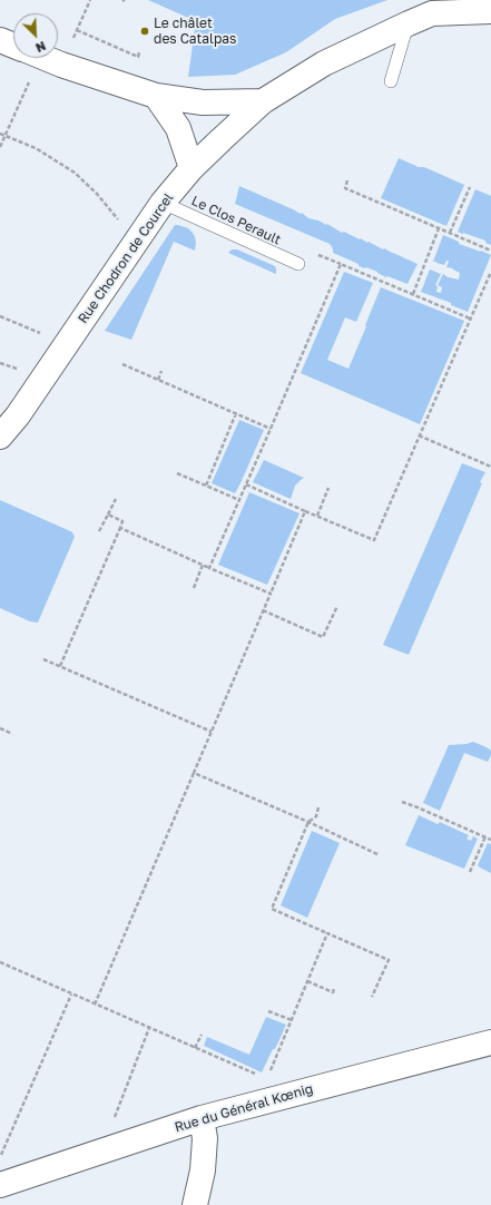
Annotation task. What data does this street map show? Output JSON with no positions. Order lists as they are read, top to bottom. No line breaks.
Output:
{"streets":{"street":["Rue Chodron de Courcel","Rue du Général Kœnig"],"lane":["Le Clos Perault"]},"crossings":[["Le Clos Perault","Rue Chodron de Courcel"]],"places":["Le châlet des Catalpas"],"north":"bottom right"}
